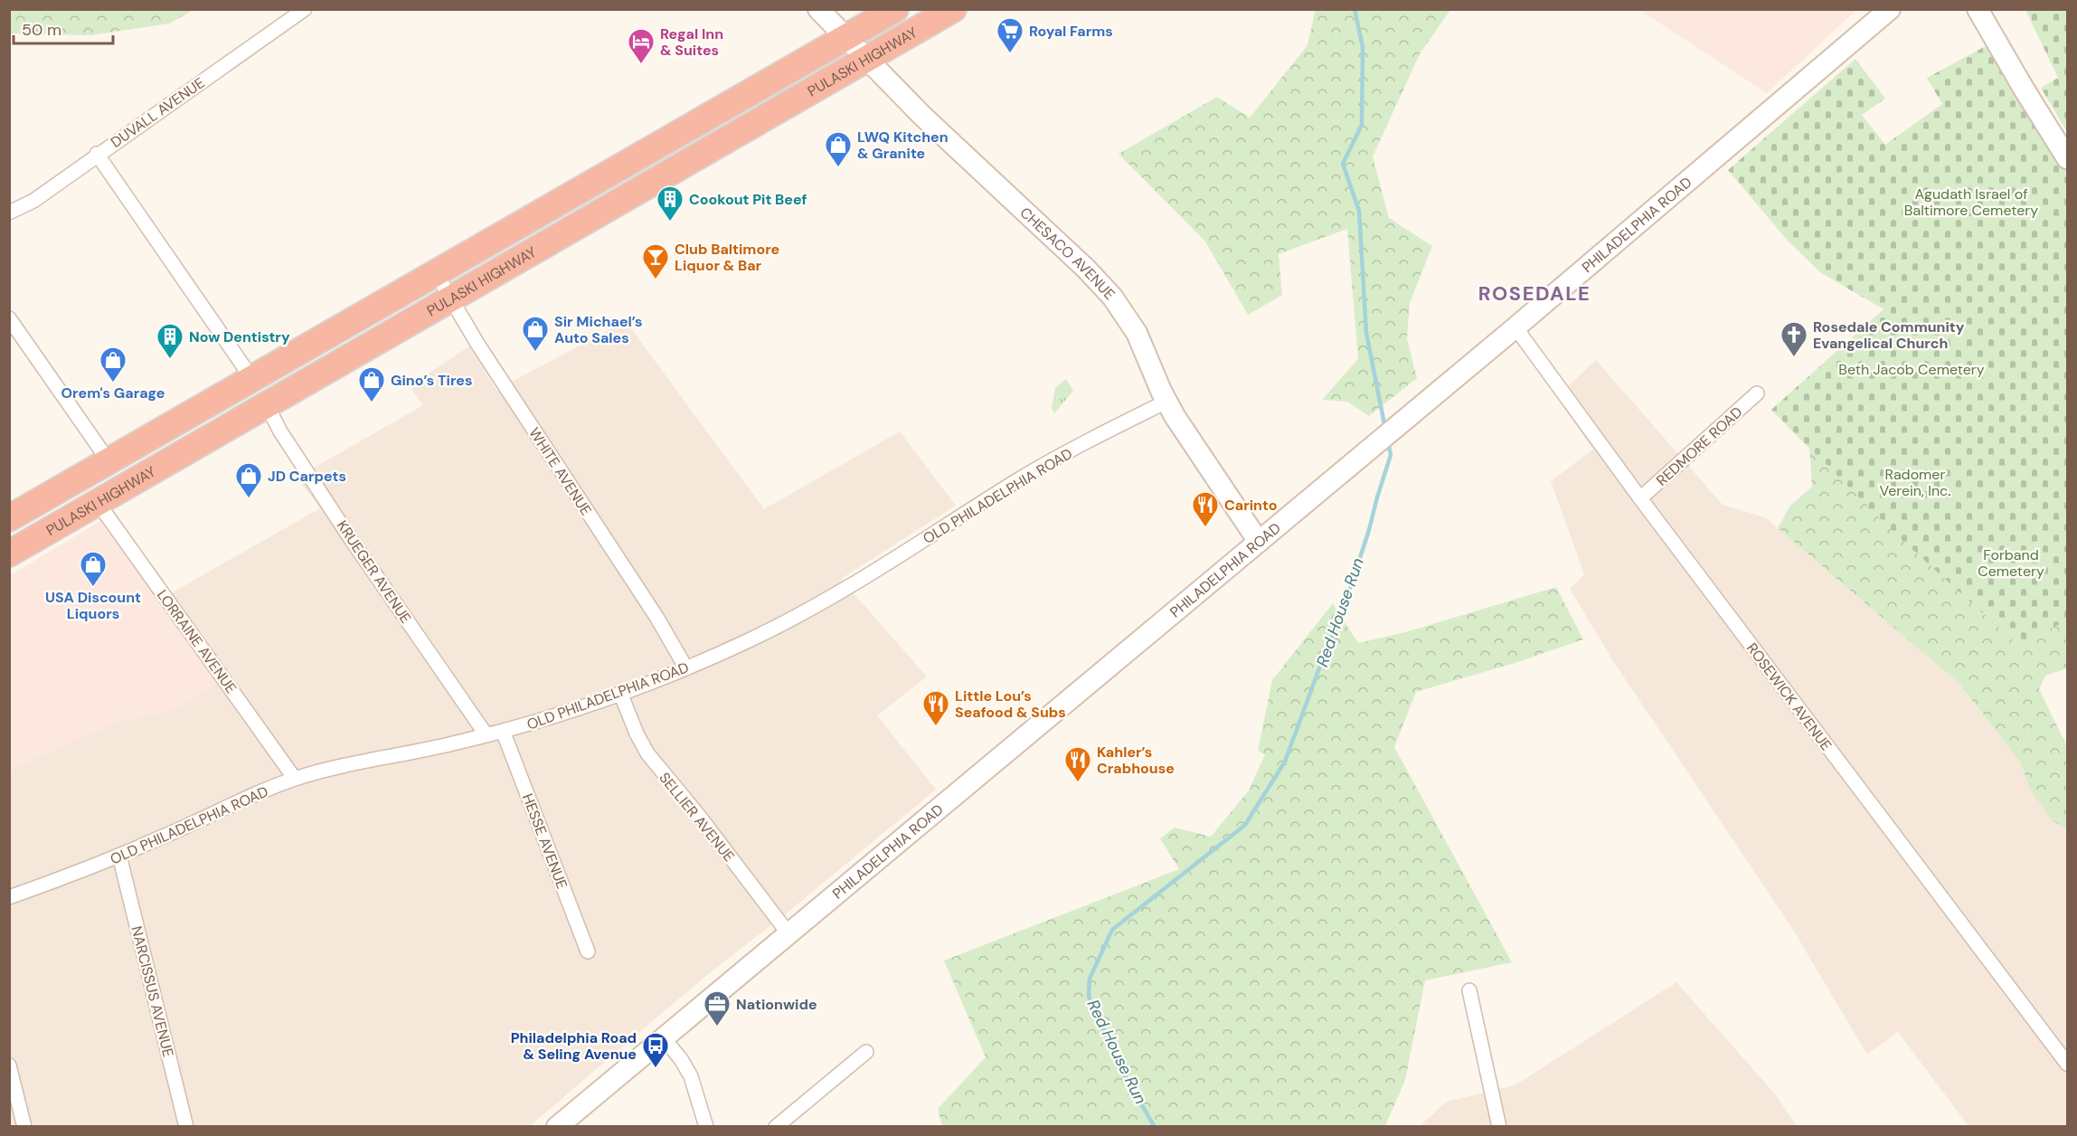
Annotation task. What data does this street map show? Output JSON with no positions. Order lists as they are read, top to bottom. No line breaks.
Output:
{"streets":{"highway":["PULASKI HIGHWAY"],"main road":["PHILADELPHIA ROAD","CHESACO AVENUE"],"street":["DUVALL AVENUE","REDMORE ROAD","WHITE AVENUE","OLD PHILADELPHIA ROAD","KRUEGER AVENUE","LORRAINE AVENUE","ROSEWICK AVENUE","SELLIER AVENUE","HESSE AVENUE","NARCISSUS AVENUE"]},"crossings":[["PULASKI HIGHWAY","CHESACO AVENUE"],["PULASKI HIGHWAY","WHITE AVENUE"],["PULASKI HIGHWAY","KRUEGER AVENUE"],["PULASKI HIGHWAY","LORRAINE AVENUE"],["PHILADELPHIA ROAD","CHESACO AVENUE"],["PHILADELPHIA ROAD","ROSEWICK AVENUE"],["PHILADELPHIA ROAD","SELLIER AVENUE"],["CHESACO AVENUE","OLD PHILADELPHIA ROAD"],["REDMORE ROAD","ROSEWICK AVENUE"],["WHITE AVENUE","OLD PHILADELPHIA ROAD"],["OLD PHILADELPHIA ROAD","KRUEGER AVENUE"],["OLD PHILADELPHIA ROAD","LORRAINE AVENUE"],["OLD PHILADELPHIA ROAD","SELLIER AVENUE"],["OLD PHILADELPHIA ROAD","HESSE AVENUE"],["OLD PHILADELPHIA ROAD","NARCISSUS AVENUE"]],"districts":["ROSEDALE"],"water":["Red House Run"],"parks":["Agudath Israel of Baltimore Cemetery","Beth Jacob Cemetery","Radomer Verein, Inc.","Forband Cemetery"],"places":{"supermarket":["Royal Farms"],"hotel":["Regal Inn & Suites"],"shop":["LWQ Kitchen & Granite","Sir Michael’s Auto Sales","Orem's Garage","Gino’s Tires","JD Carpets","USA Discount Liquors"],"building":["Cookout Pit Beef","Now Dentistry"],"bar":["Club Baltimore Liquor & Bar"],"church":["Rosedale Community Evangelical Church"],"restaurant":["Carinto","Little Lou’s Seafood & Subs","Kahler’s Crabhouse"],"office":["Nationwide"],"bus stop":["Philadelphia Road & Seling Avenue"]},"scale_bar":"50 m"}
